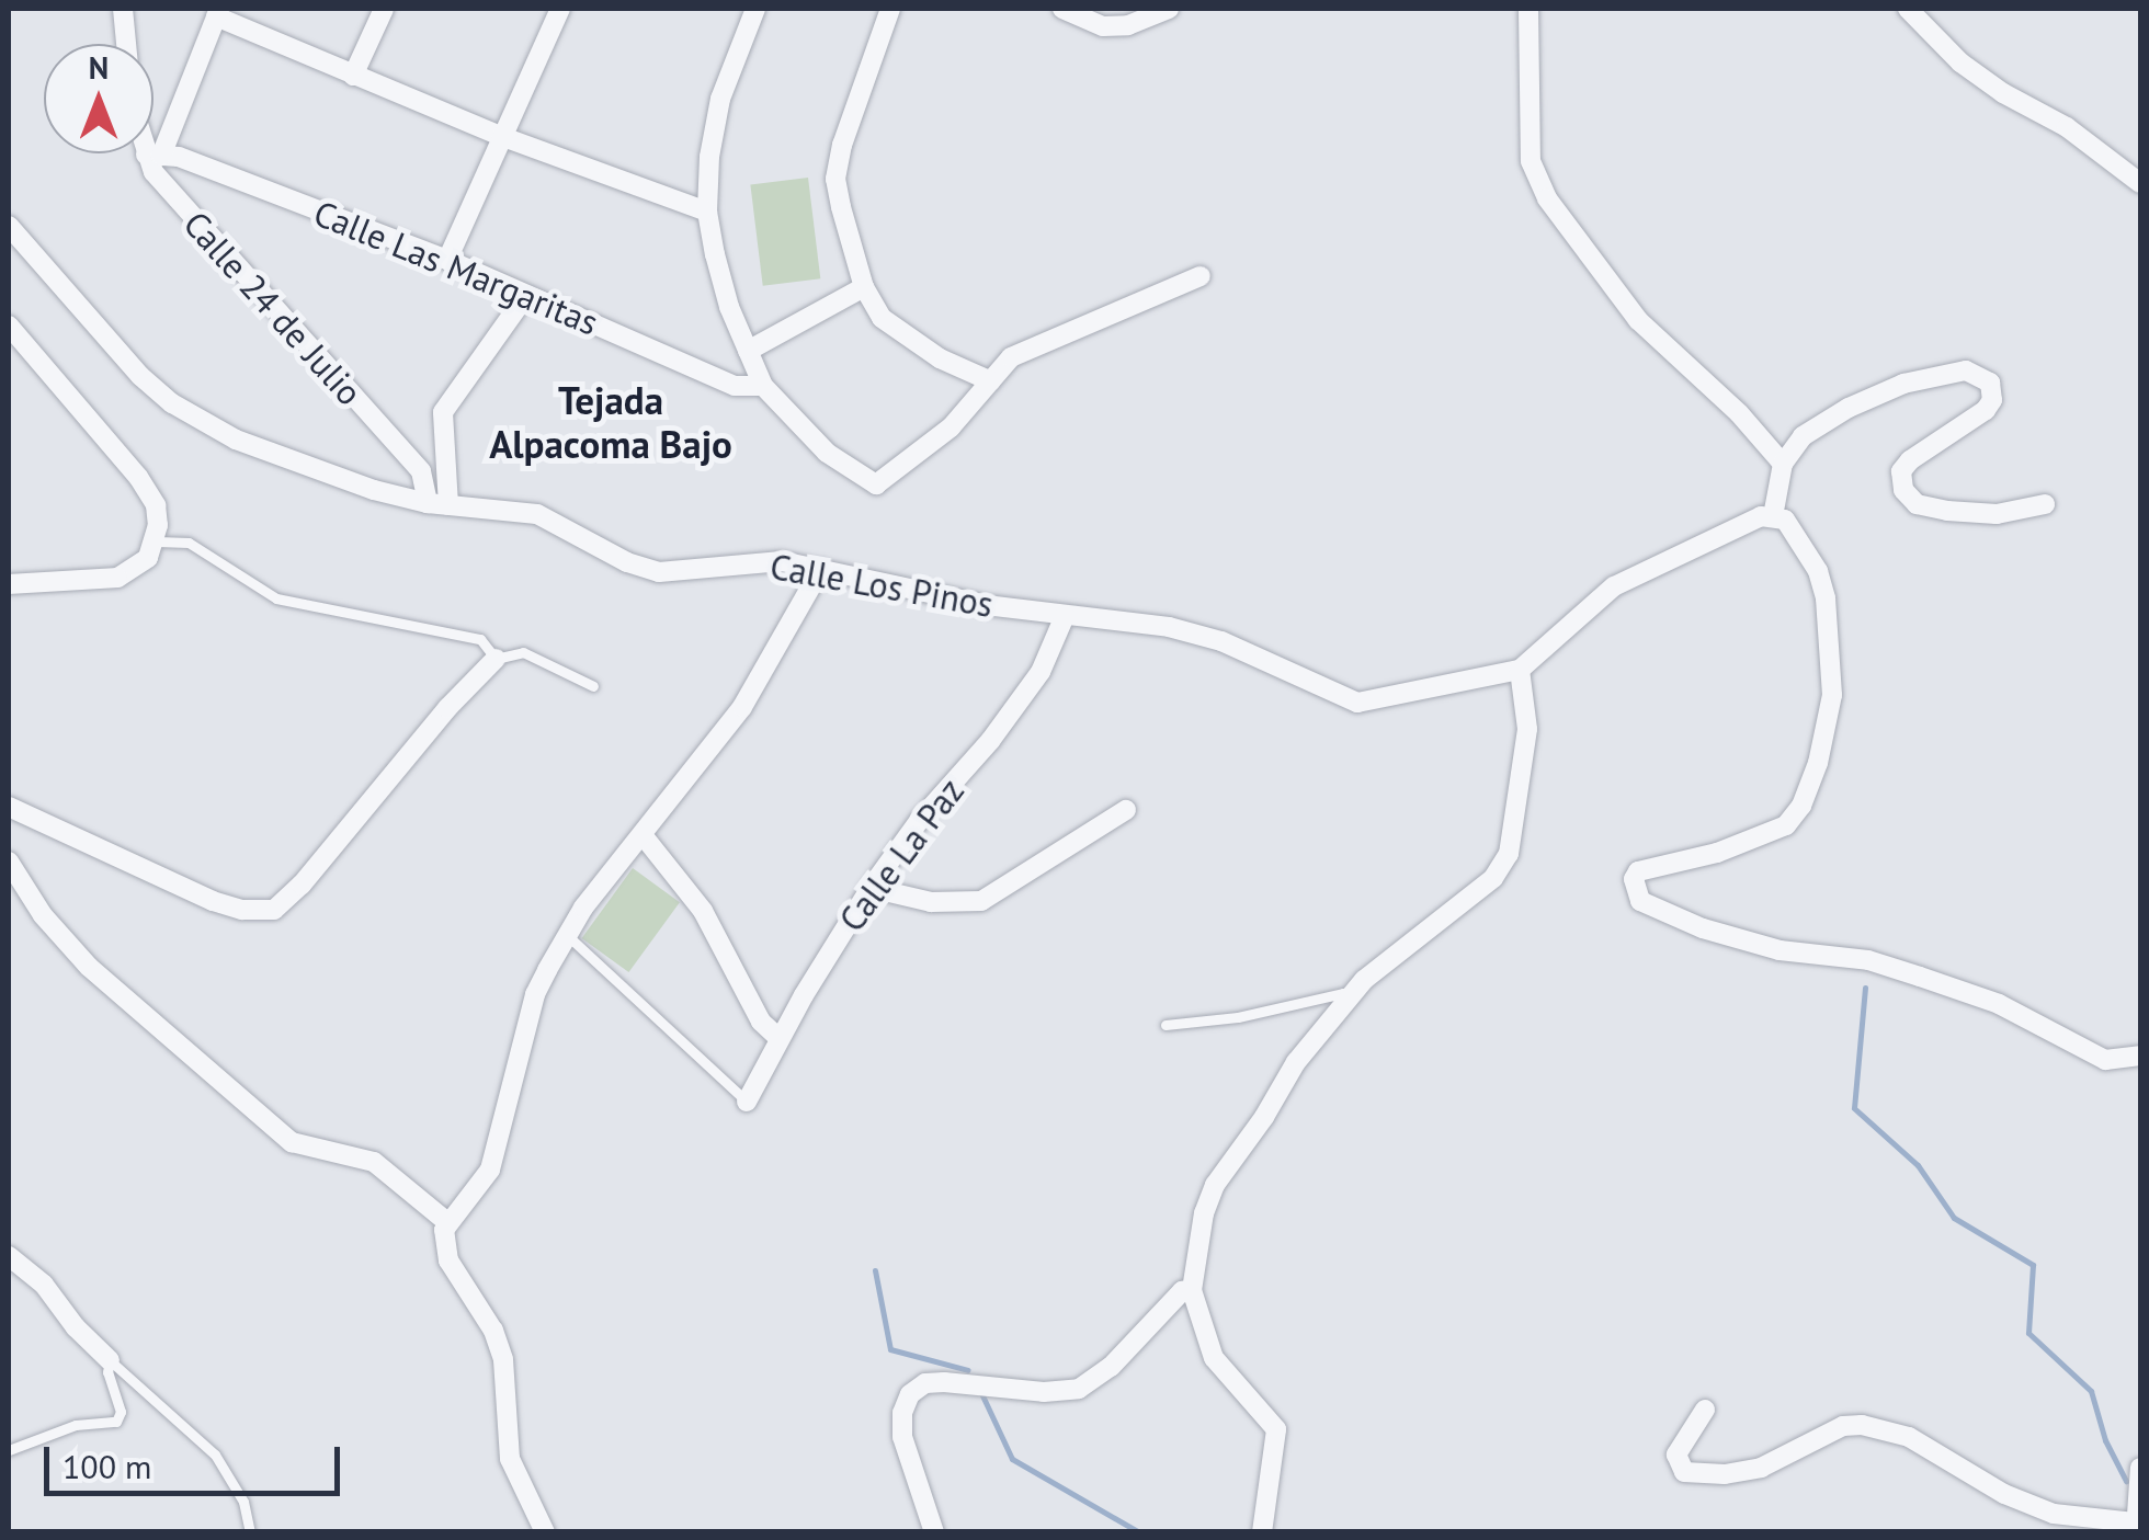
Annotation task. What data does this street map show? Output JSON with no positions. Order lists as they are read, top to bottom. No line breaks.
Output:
{"streets":{"street":["Calle Las Margaritas","Calle 24 de Julio","Calle Los Pinos","Calle La Paz"]},"crossings":[["Calle Las Margaritas","Calle 24 de Julio"],["Calle 24 de Julio","Calle Los Pinos"],["Calle Los Pinos","Calle La Paz"]],"districts":["Tejada Alpacoma Bajo"],"scale_bar":"100 m","north":"top"}
